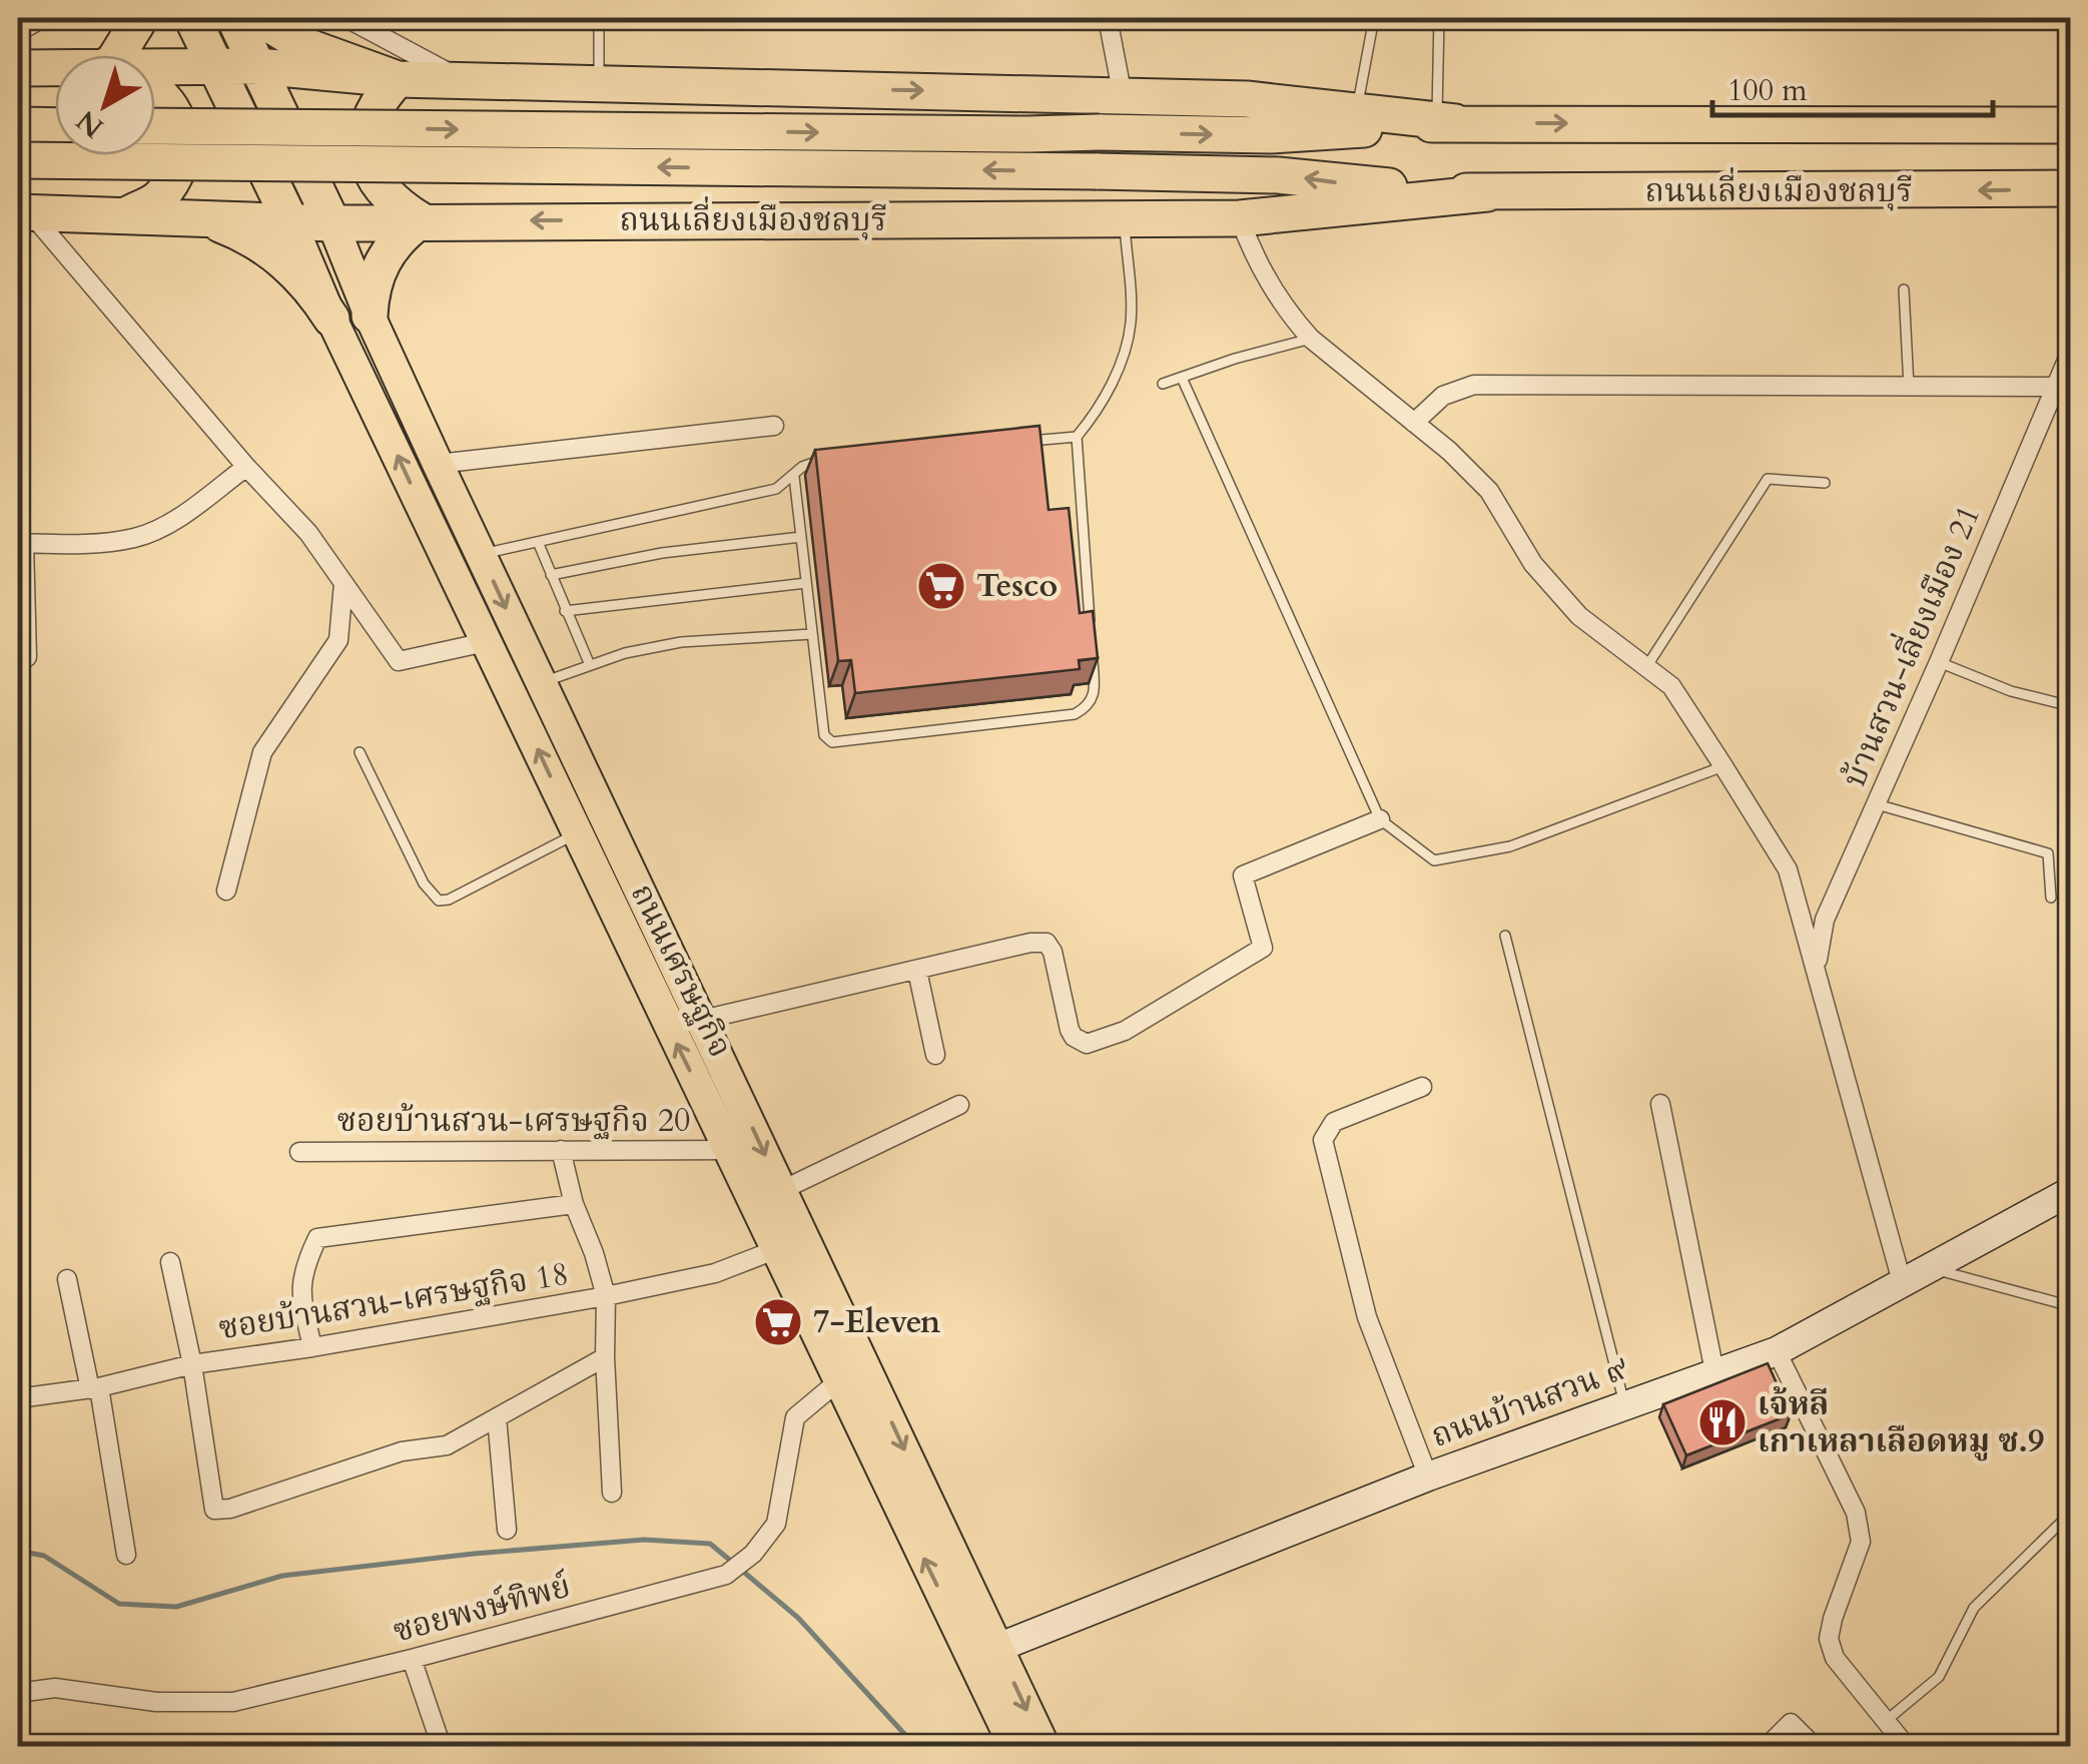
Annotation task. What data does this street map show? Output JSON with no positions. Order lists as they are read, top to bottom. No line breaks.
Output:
{"streets":{"highway":["ถนนเลี่ยงเมืองชลบุรี"],"main road":["ถนนเศรษฐกิจ"],"street":["บ้านสวน-เลี่ยงเมือง 21","ซอยบ้านสวน-เศรษฐกิจ 20","ซอยบ้านสวน-เศรษฐกิจ 18","ถนนบ้านสวน ๙","ซอยพงษ์ทิพย์"]},"crossings":[["ถนนเลี่ยงเมืองชลบุรี","ถนนเศรษฐกิจ"],["ถนนเศรษฐกิจ","ซอยบ้านสวน-เศรษฐกิจ 20"],["ถนนเศรษฐกิจ","ซอยบ้านสวน-เศรษฐกิจ 18"],["ถนนเศรษฐกิจ","ถนนบ้านสวน ๙"],["ถนนเศรษฐกิจ","ซอยพงษ์ทิพย์"]],"places":{"supermarket":["Tesco","7-Eleven"],"restaurant":["เจ้หลี เกาเหลาเลือดหมู ซ.9"]},"scale_bar":"100 m","north":"bottom left"}
